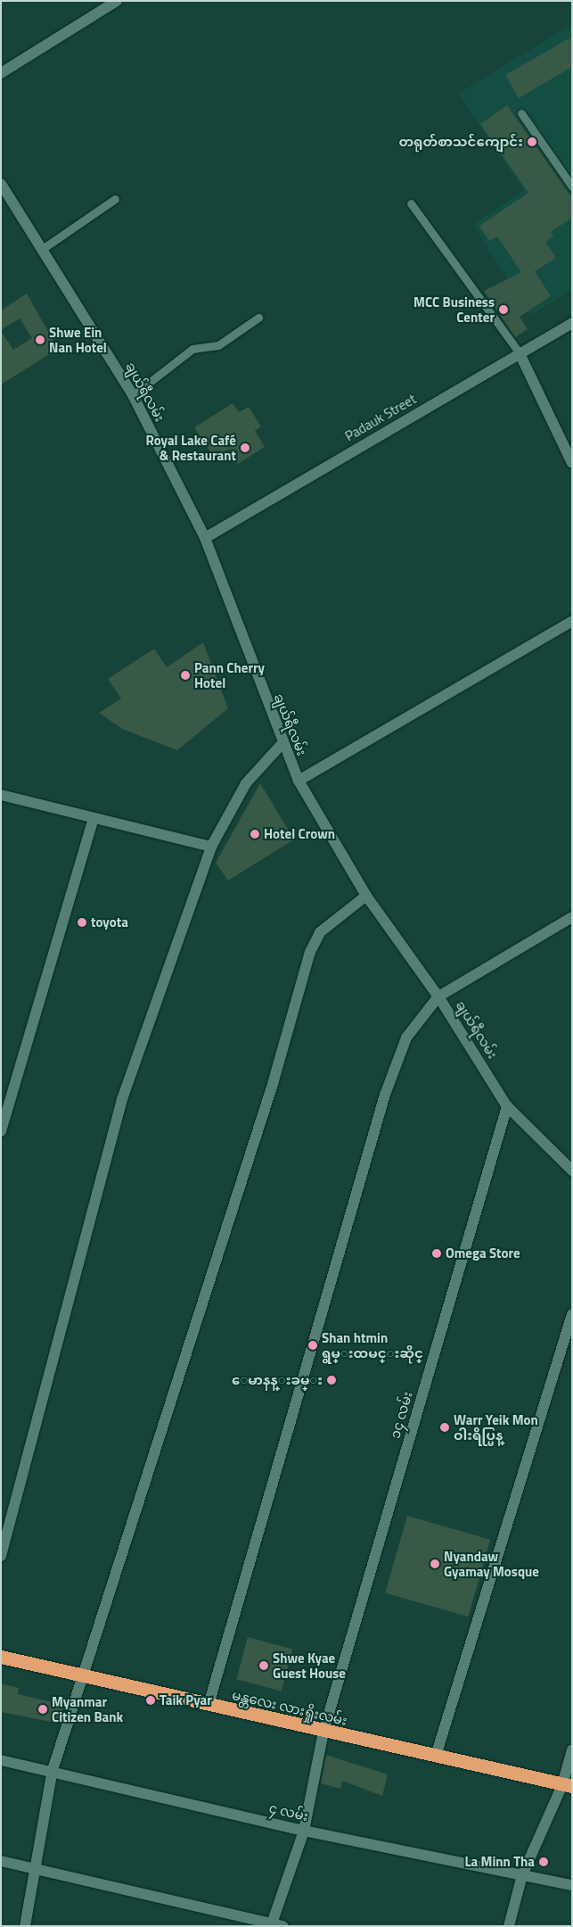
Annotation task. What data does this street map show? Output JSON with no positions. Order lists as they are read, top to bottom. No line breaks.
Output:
{"streets":{"highway":["မန္တလေး လားရှိုးလမ်း"],"street":["ချယ်ရီလမ်း","Padauk Street","၁၄ လမ်း","၄ လမ်း"]},"crossings":[["ချယ်ရီလမ်း","Padauk Street"],["ချယ်ရီလမ်း","၁၄ လမ်း"],["၁၄ လမ်း","မန္တလေး လားရှိုးလမ်း"],["၁၄ လမ်း","၄ လမ်း"]],"places":["တရုတ်စာသင်ကျောင်း","MCC Business Center","Shwe Ein Nan Hotel","Royal Lake Café & Restaurant","Pann Cherry Hotel","Hotel Crown","toyota","Omega Store","Shan htmin ရွမ္းထမင္းဆိုင္","ေမာနန္းခမ္း","Warr Yeik Mon ဝါးရိပ္မြန္","Nyandaw Gyamay Mosque","Shwe Kyae Guest House","Taik Pyar","Myanmar Citizen Bank","La Minn Tha"]}
